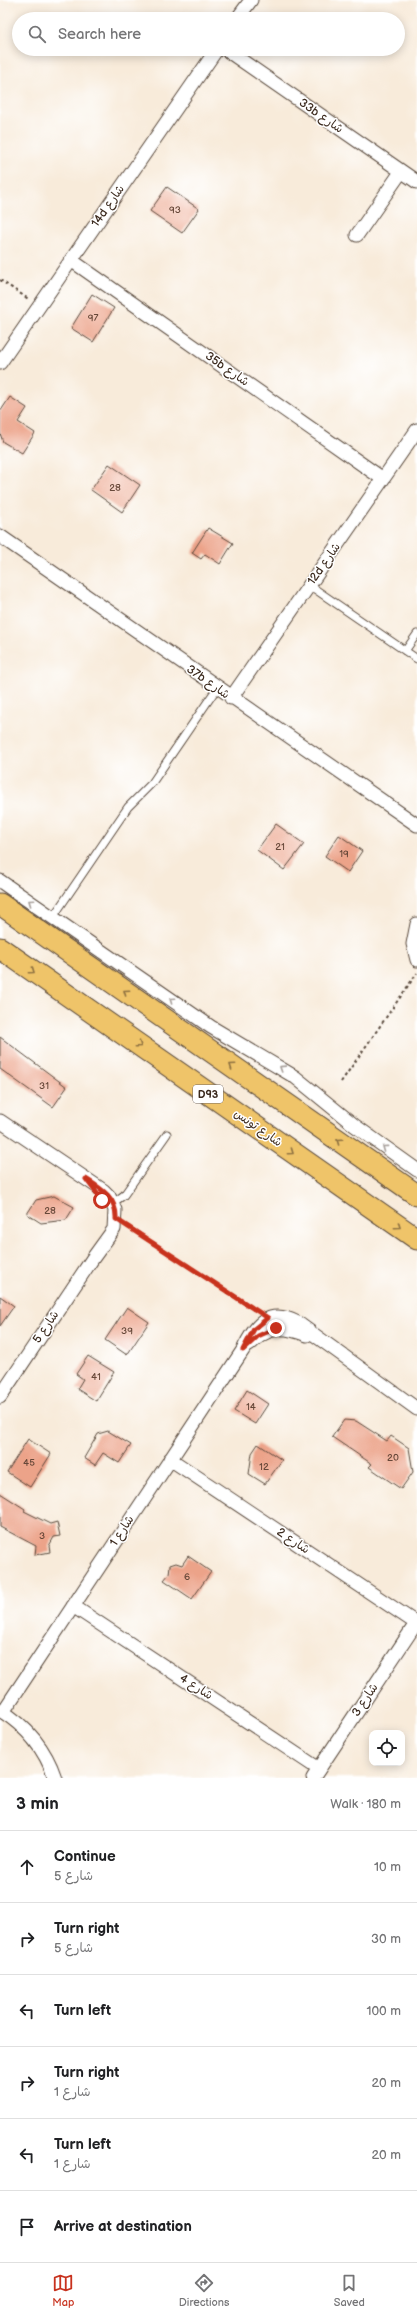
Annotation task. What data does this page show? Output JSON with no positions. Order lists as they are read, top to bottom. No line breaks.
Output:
{"streets":{"main road":["D93","شارع تونس"],"street":["33b شارع","14d شارع","35b شارع","12d شارع","37b شارع","شارع 5","شارع 1","شارع 2","شارع 4","شارع 3"]},"crossings":[["14d شارع","35b شارع"],["35b شارع","12d شارع"],["12d شارع","37b شارع"],["شارع 1","شارع 2"],["شارع 1","شارع 4"],["شارع 2","شارع 3"],["شارع 4","شارع 3"]],"house_numbers":["93","97","28","21","19","31","28","39","41","14","20","45","12","3","6"],"page":{"search":"Search here","heading":["3 min","Walk · 180 m"],"list":[["Continue","شارع 5","10 m"],["Turn right","شارع 5","30 m"],["Turn left","100 m"],["Turn right","شارع 1","20 m"],["Turn left","شارع 1","20 m"],"Arrive at destination"],"nav":["Map","Directions","Saved"]}}
